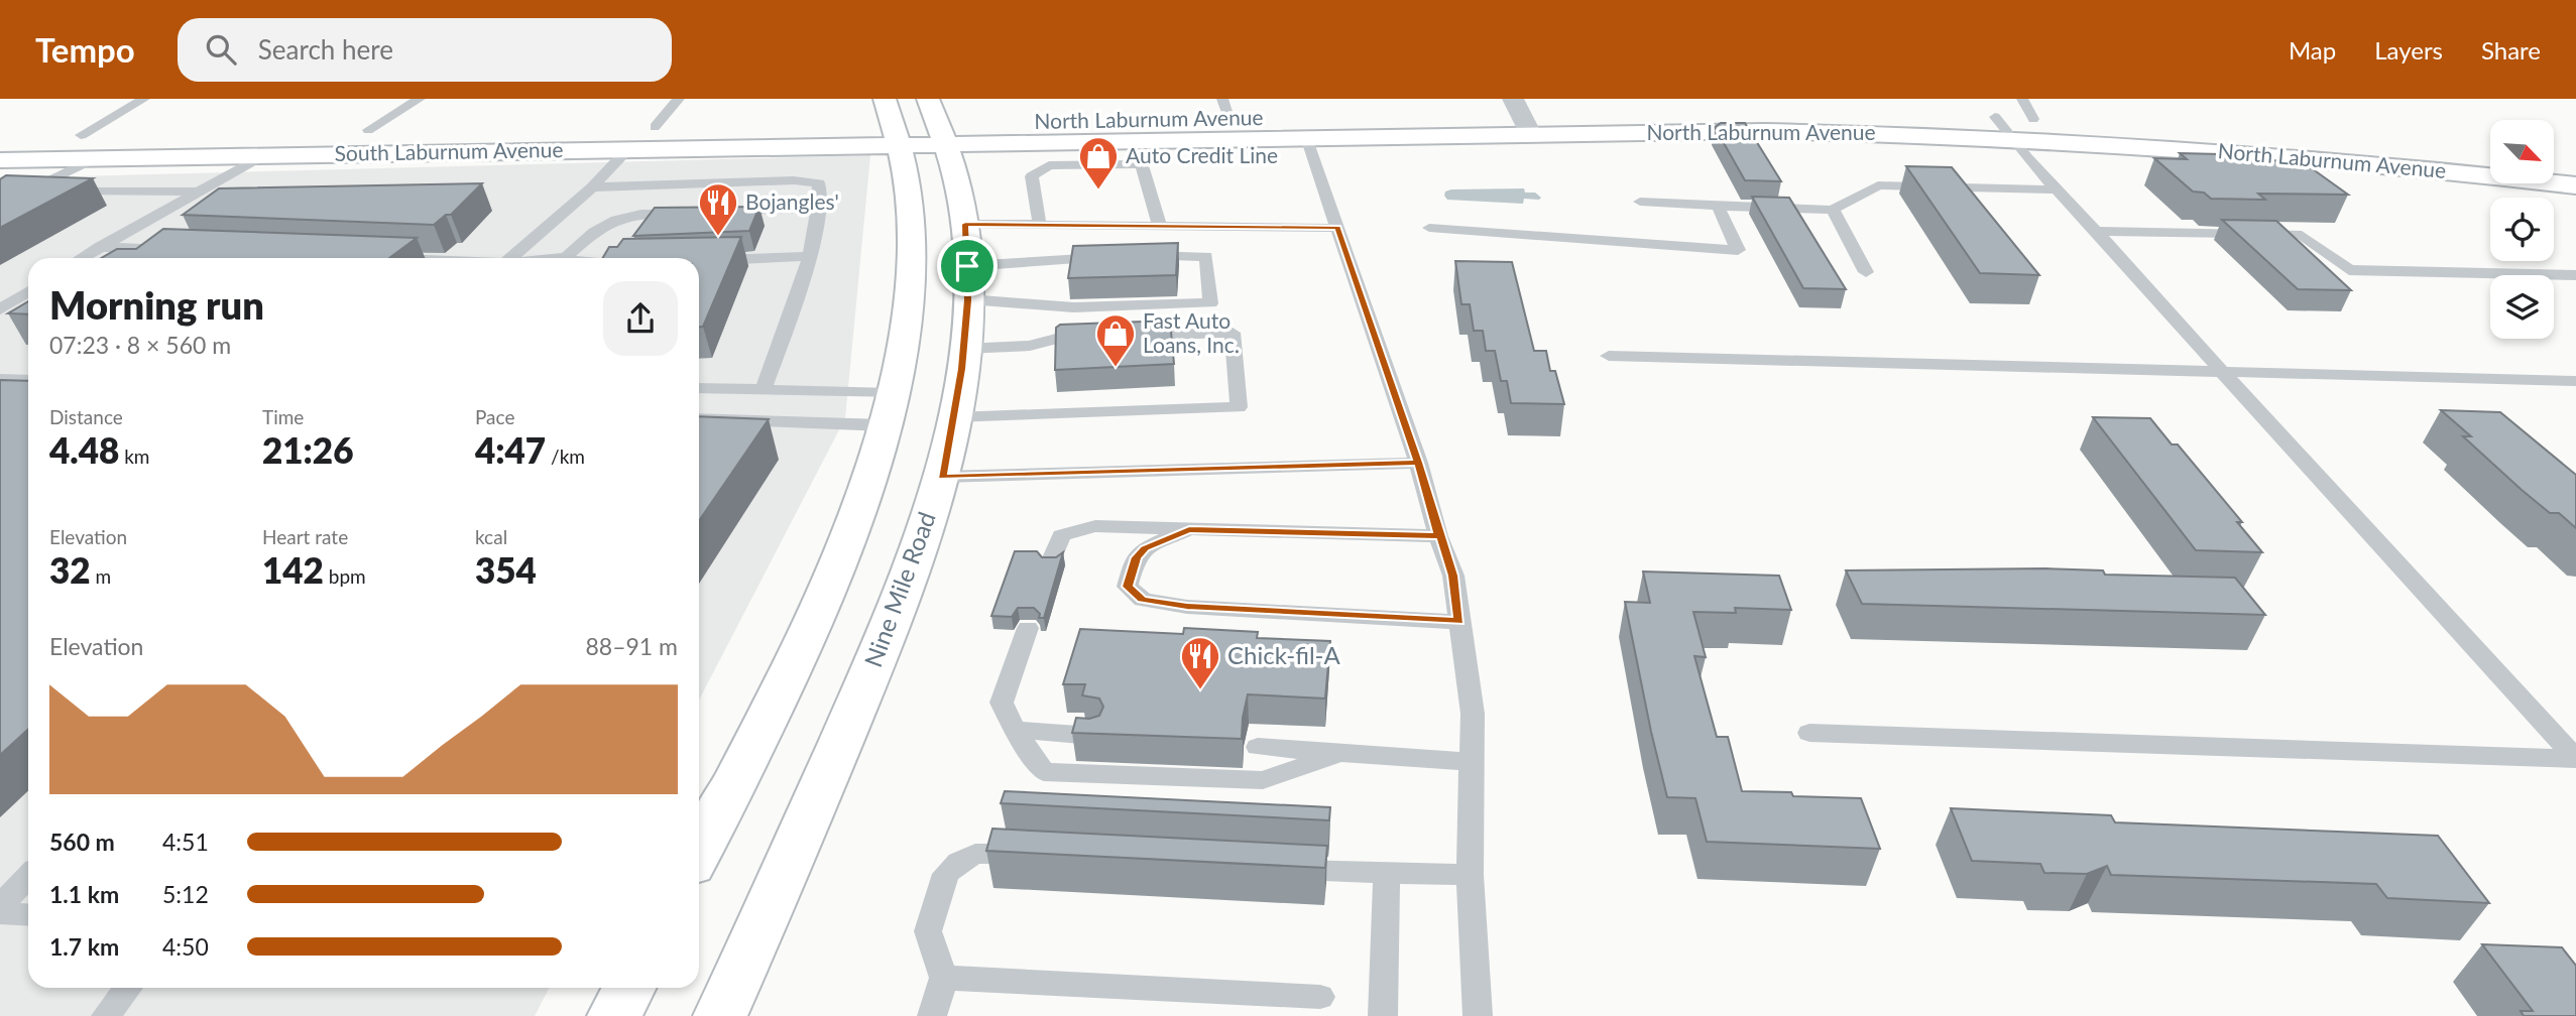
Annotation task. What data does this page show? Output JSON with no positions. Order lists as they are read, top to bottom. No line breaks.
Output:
{"streets":{"main road":["North Laburnum Avenue","South Laburnum Avenue","Nine Mile Road"]},"crossings":[["North Laburnum Avenue","Nine Mile Road"]],"places":{"shop":["Auto Credit Line","Fast Auto Loans, Inc."],"restaurant":["Bojangles'","Chick-fil-A"]},"north":"bottom right","page":{"header":"Tempo","search":"Search here","nav":["Map","Layers","Share"],"heading":["Morning run","07:23 · 8 × 560 m"],"stats":[["Distance","4.48 km"],["Time","21:26"],["Pace","4:47 /km"],["Elevation","32 m"],["Heart rate","142 bpm"],["kcal","354"]],"chart":["Elevation","88–91 m"],"list":[{"name":"560 m","note":"4:51"},{"name":"1.1 km","note":"5:12"},{"name":"1.7 km","note":"4:50"}]}}
